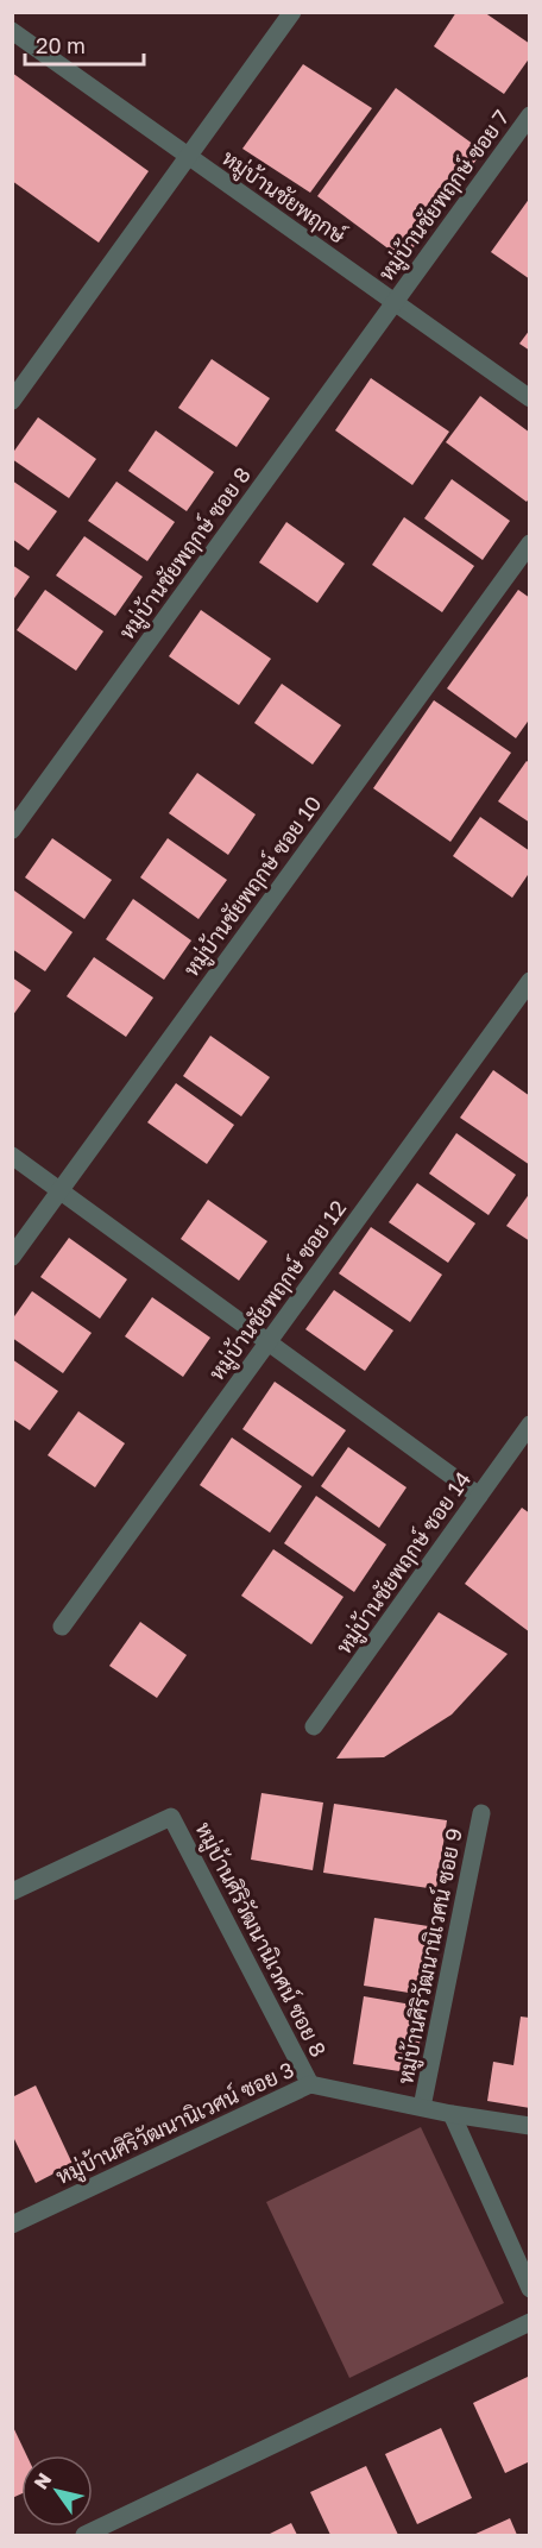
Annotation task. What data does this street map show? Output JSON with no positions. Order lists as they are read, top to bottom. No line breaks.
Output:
{"streets":{"street":["หมู่บ้านชัยพฤกษ์ ซอย 7","หมู่บ้านชัยพฤกษ์","หมู่บ้านชัยพฤกษ์ ซอย 8","หมู่บ้านชัยพฤกษ์ ซอย 10","หมู่บ้านชัยพฤกษ์ ซอย 12","หมู่บ้านชัยพฤกษ์ ซอย 14","หมู่บ้านศิริวัฒนานิเวศน์ ซอย 8","หมู่บ้านศิริวัฒนานิเวศน์ ซอย 9","หมู่บ้านศิริวัฒนานิเวศน์ ซอย 3"]},"crossings":[["หมู่บ้านชัยพฤกษ์ ซอย 7","หมู่บ้านชัยพฤกษ์"],["หมู่บ้านชัยพฤกษ์ ซอย 7","หมู่บ้านชัยพฤกษ์ ซอย 8"],["หมู่บ้านชัยพฤกษ์","หมู่บ้านชัยพฤกษ์ ซอย 8"],["หมู่บ้านศิริวัฒนานิเวศน์ ซอย 8","หมู่บ้านศิริวัฒนานิเวศน์ ซอย 3"],["หมู่บ้านศิริวัฒนานิเวศน์ ซอย 9","หมู่บ้านศิริวัฒนานิเวศน์ ซอย 3"]],"scale_bar":"20 m","north":"top left"}
